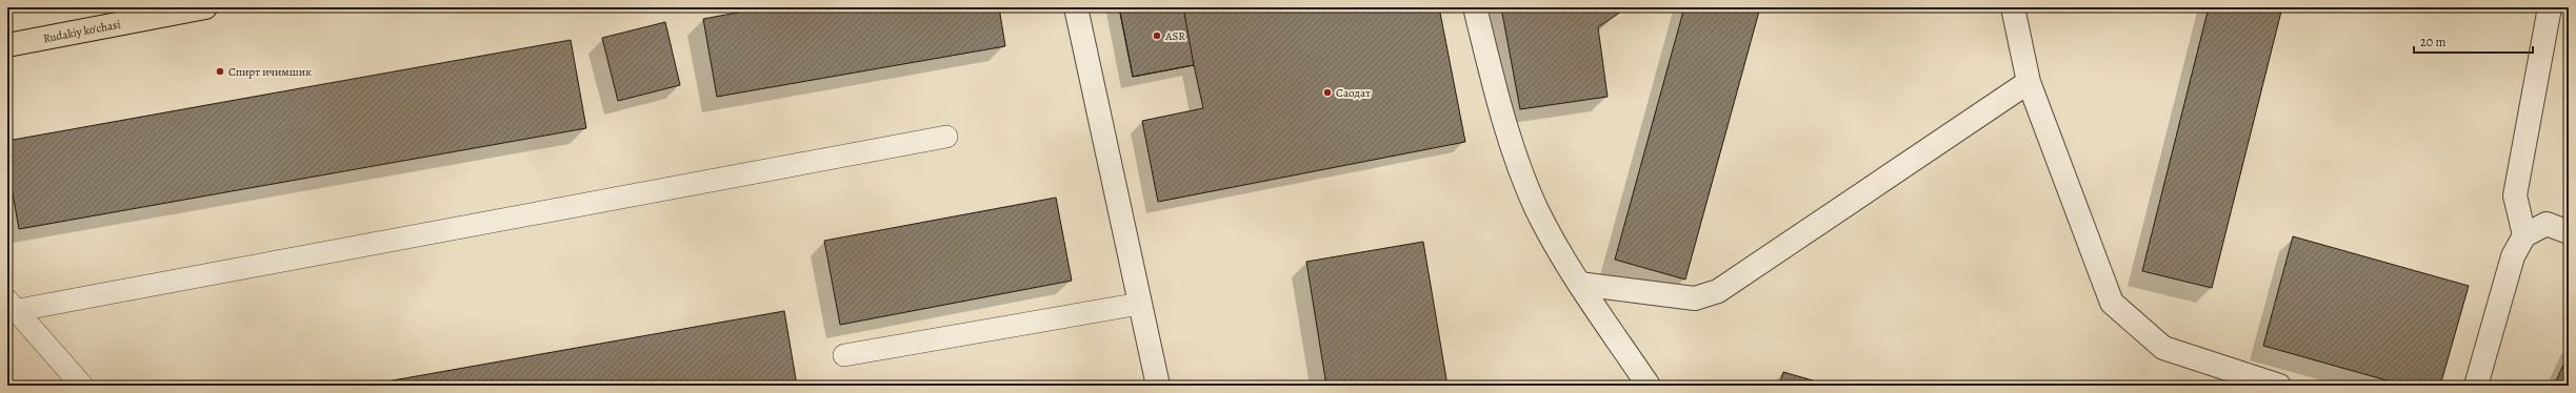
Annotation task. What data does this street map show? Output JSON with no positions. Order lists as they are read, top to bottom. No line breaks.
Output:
{"streets":{"main road":["Rudakiy ko'chasi"]},"places":["ASR","Спирт ичимшик","Саодат"],"scale_bar":"20 m"}
